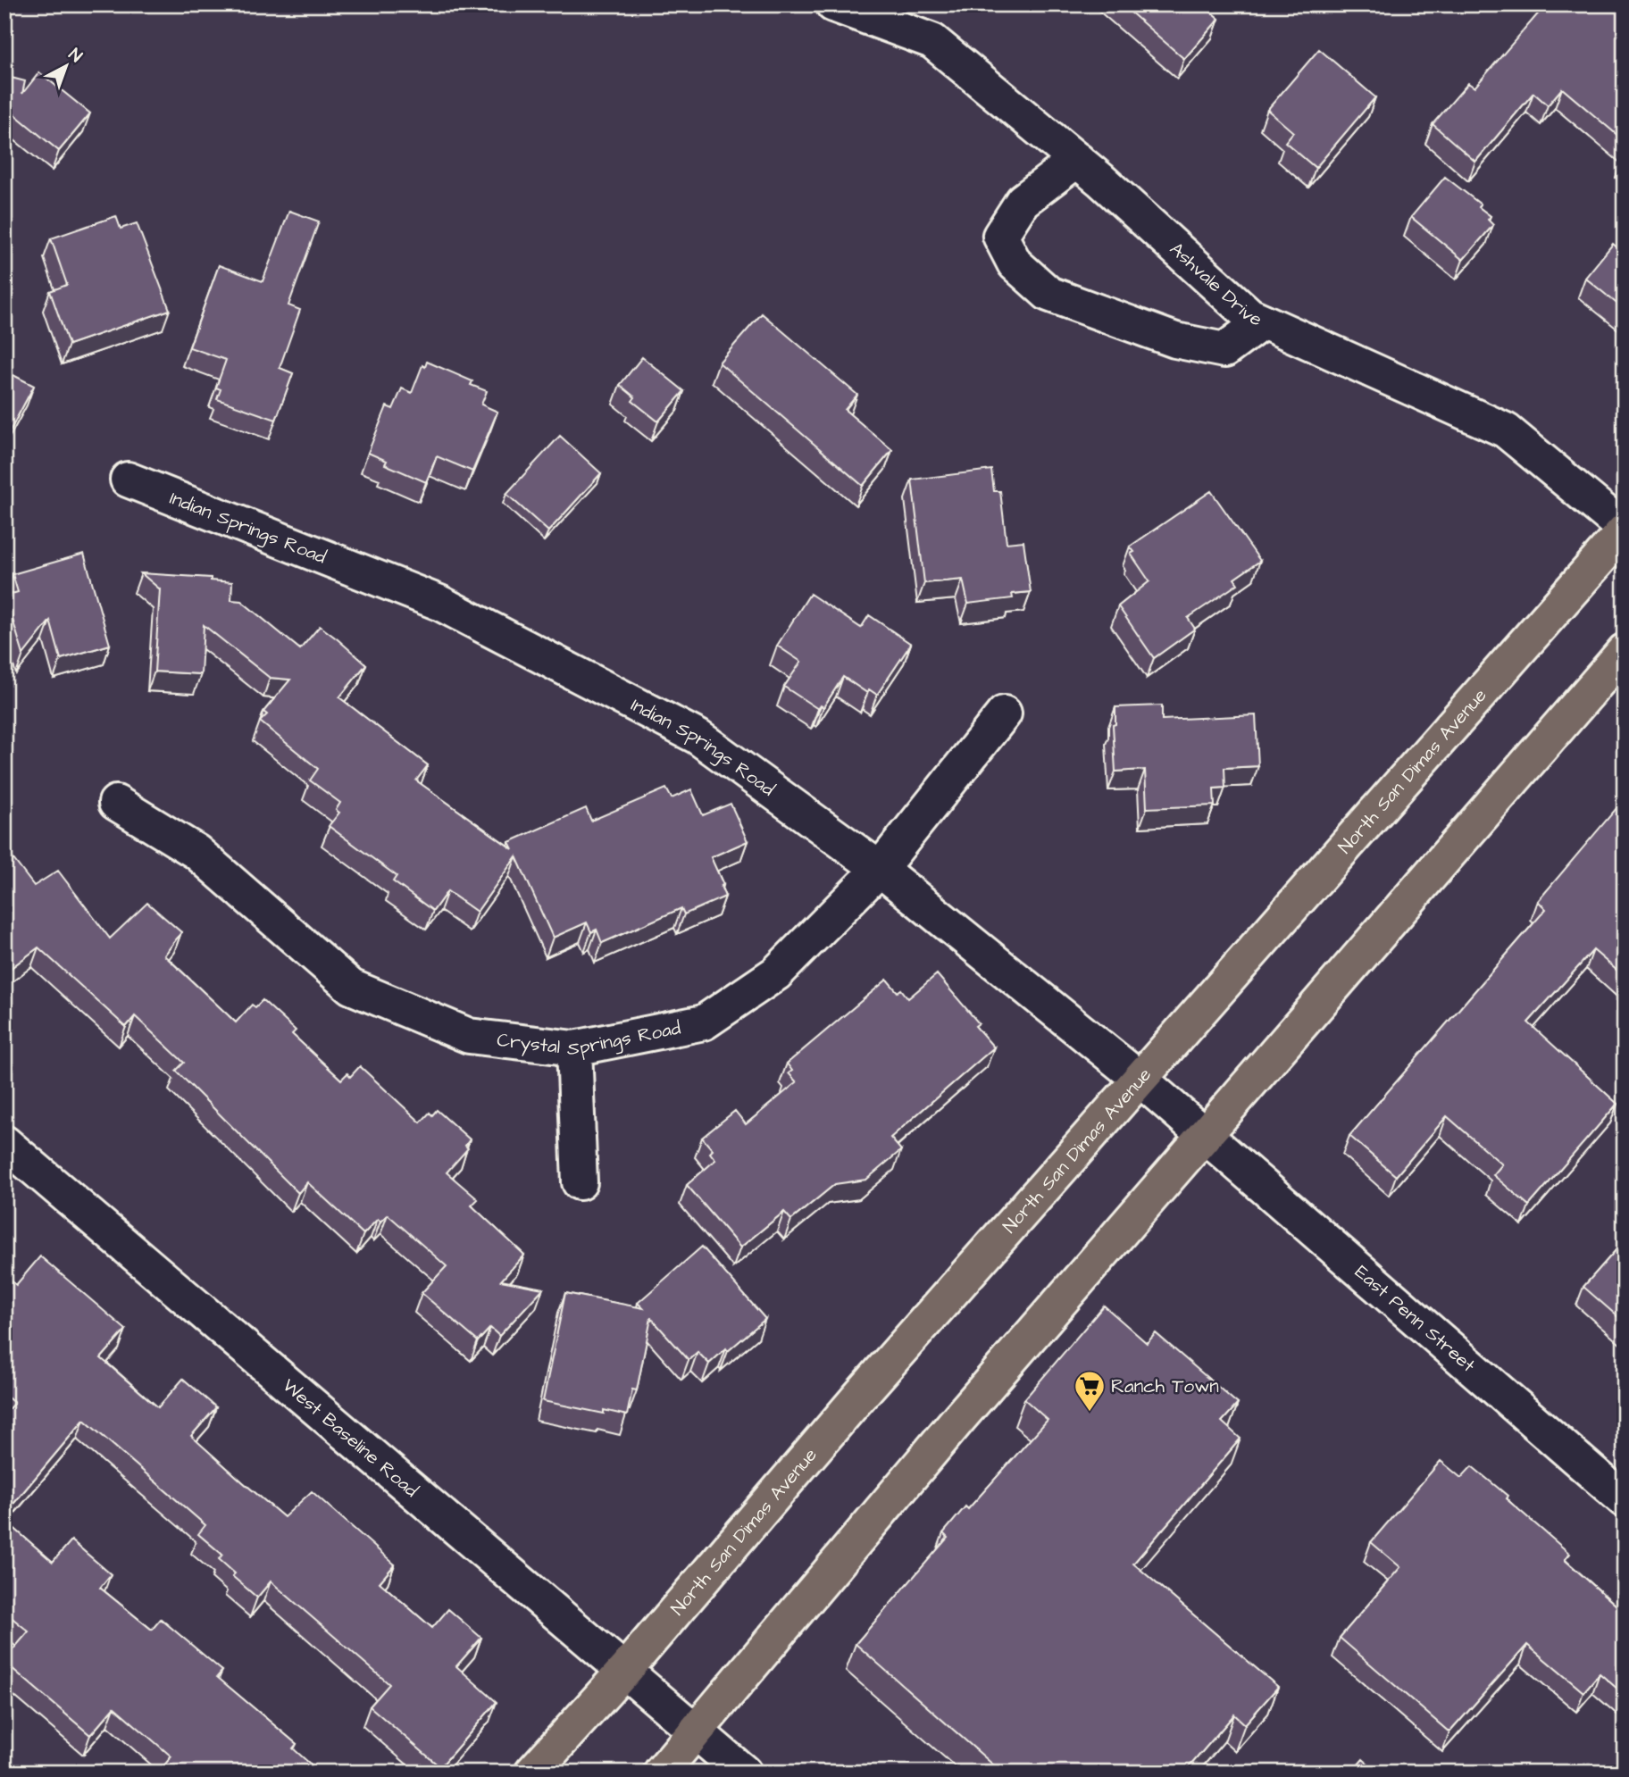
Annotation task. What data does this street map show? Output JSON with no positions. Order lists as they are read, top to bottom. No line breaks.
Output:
{"streets":{"main road":["North San Dimas Avenue"],"street":["Ashvale Drive","Indian Springs Road","Crystal Springs Road","East Penn Street","West Baseline Road"]},"crossings":[["Ashvale Drive","North San Dimas Avenue"],["Indian Springs Road","North San Dimas Avenue"],["Indian Springs Road","Crystal Springs Road"],["Indian Springs Road","East Penn Street"],["North San Dimas Avenue","West Baseline Road"]],"places":{"supermarket":["Ranch Town"]},"north":"top right"}
